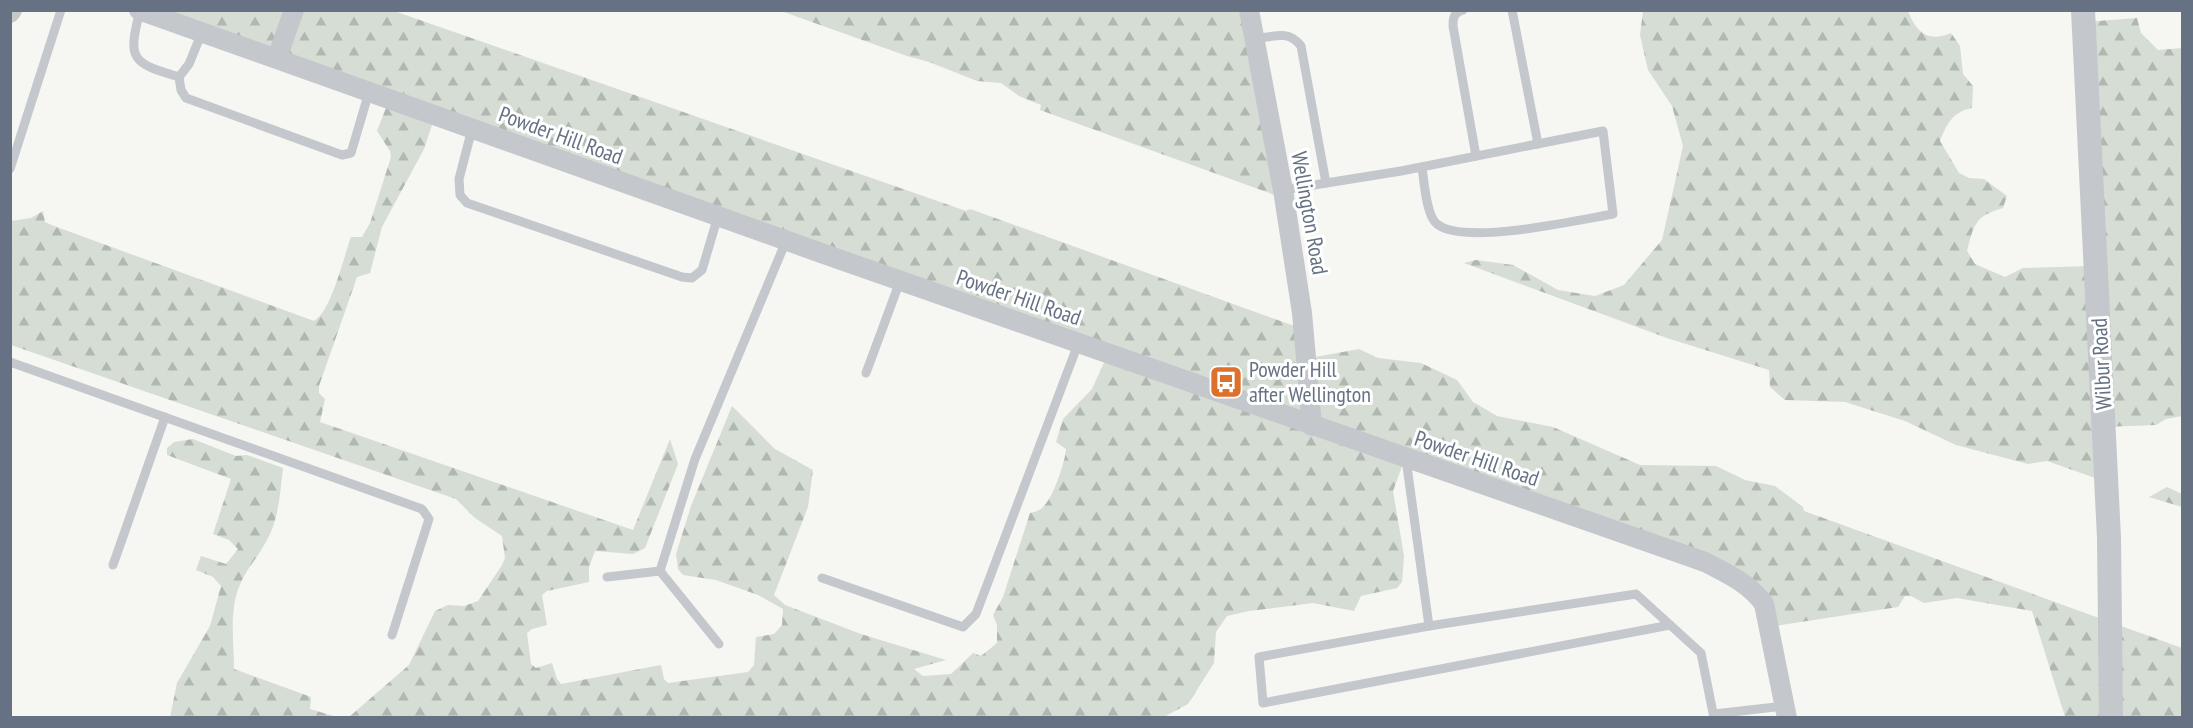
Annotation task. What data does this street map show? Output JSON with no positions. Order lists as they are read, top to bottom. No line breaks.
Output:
{"streets":{"street":["Powder Hill Road","Wellington Road","Wilbur Road"]},"crossings":[["Powder Hill Road","Wellington Road"]],"places":{"bus stop":["Powder Hill after Wellington"]}}
